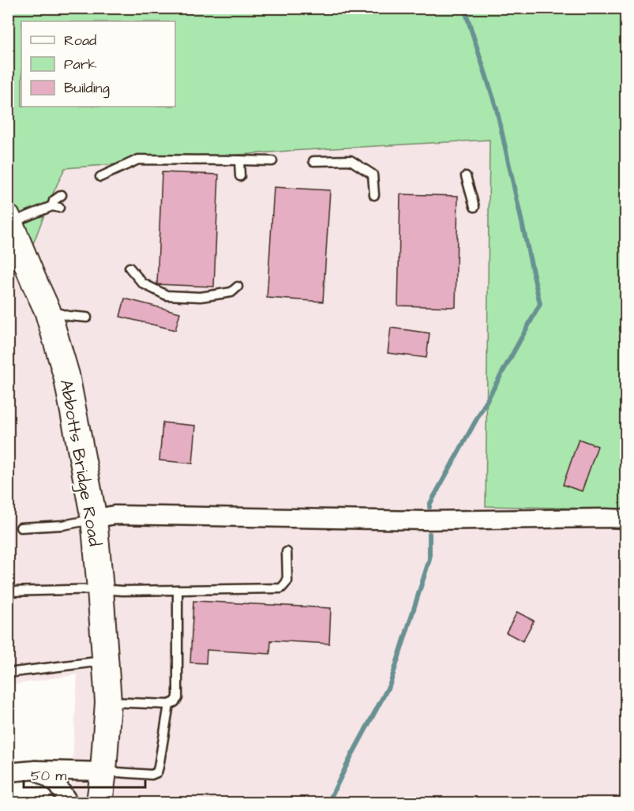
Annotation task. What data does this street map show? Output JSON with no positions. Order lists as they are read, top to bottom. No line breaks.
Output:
{"streets":{"main road":["Abbotts Bridge Road"]},"legend":["Road","Park","Building"],"scale_bar":"50 m"}
